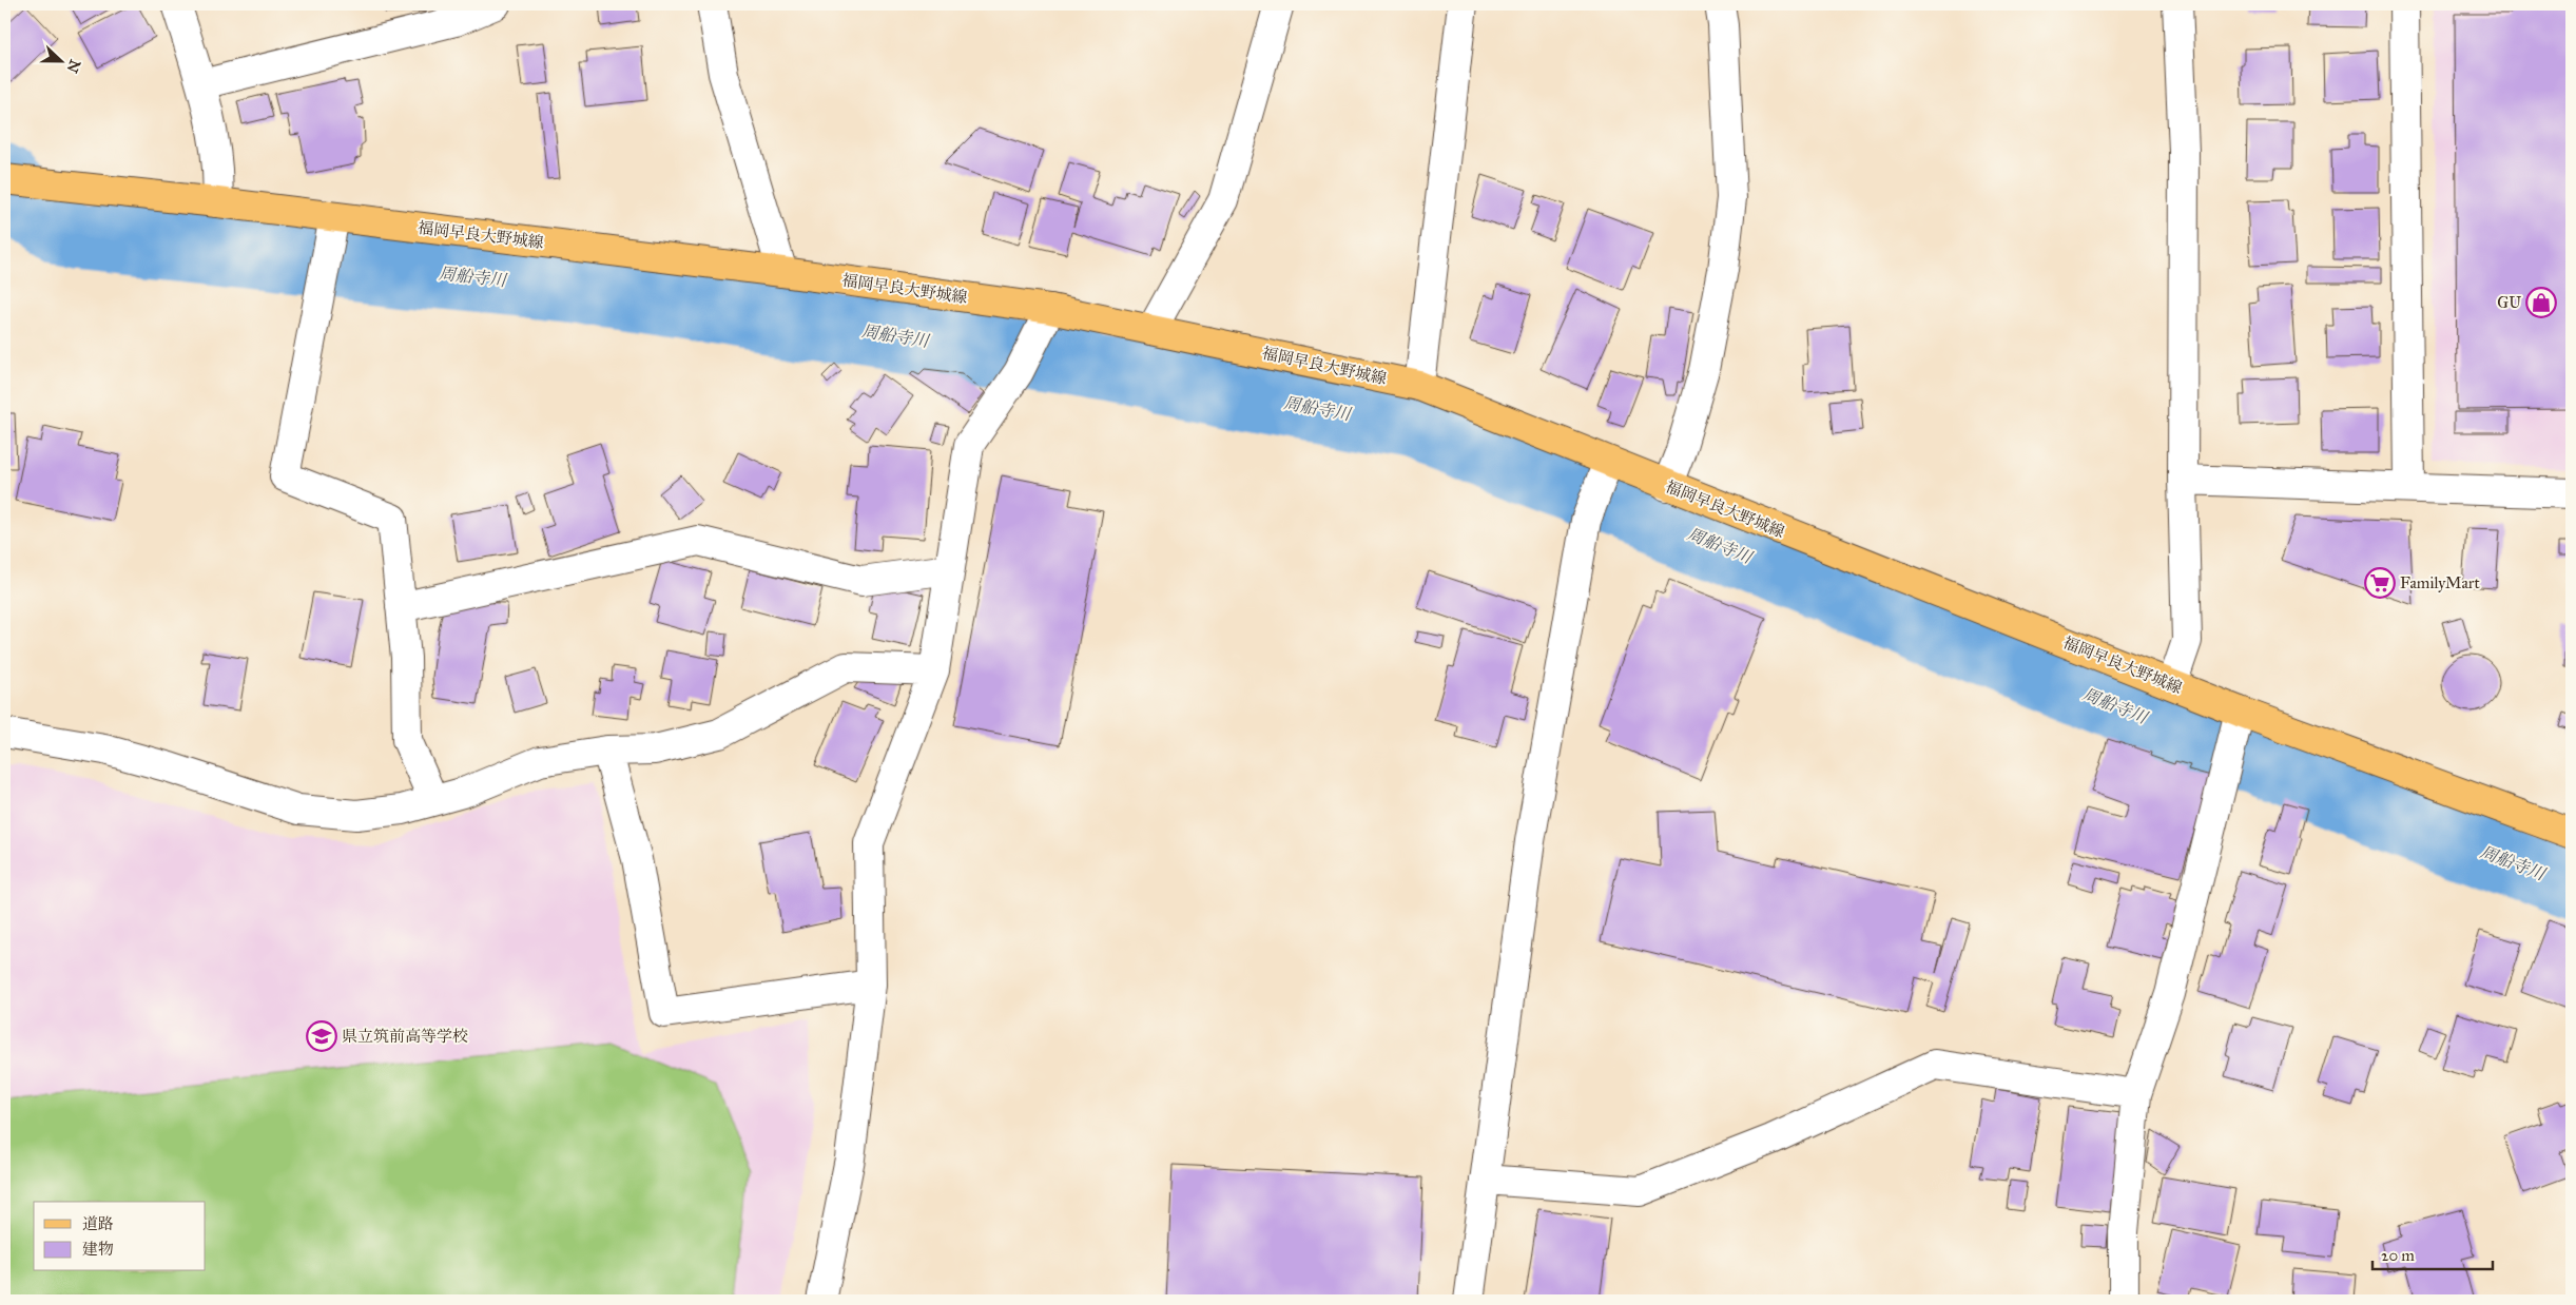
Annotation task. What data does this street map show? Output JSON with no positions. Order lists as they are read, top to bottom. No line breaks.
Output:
{"streets":{"main road":["福岡早良大野城線"]},"water":["周船寺川"],"places":{"shop":["GU"],"supermarket":["FamilyMart"],"school or university":["県立筑前高等学校"]},"legend":["道路","建物"],"scale_bar":"20 m","north":"right"}
